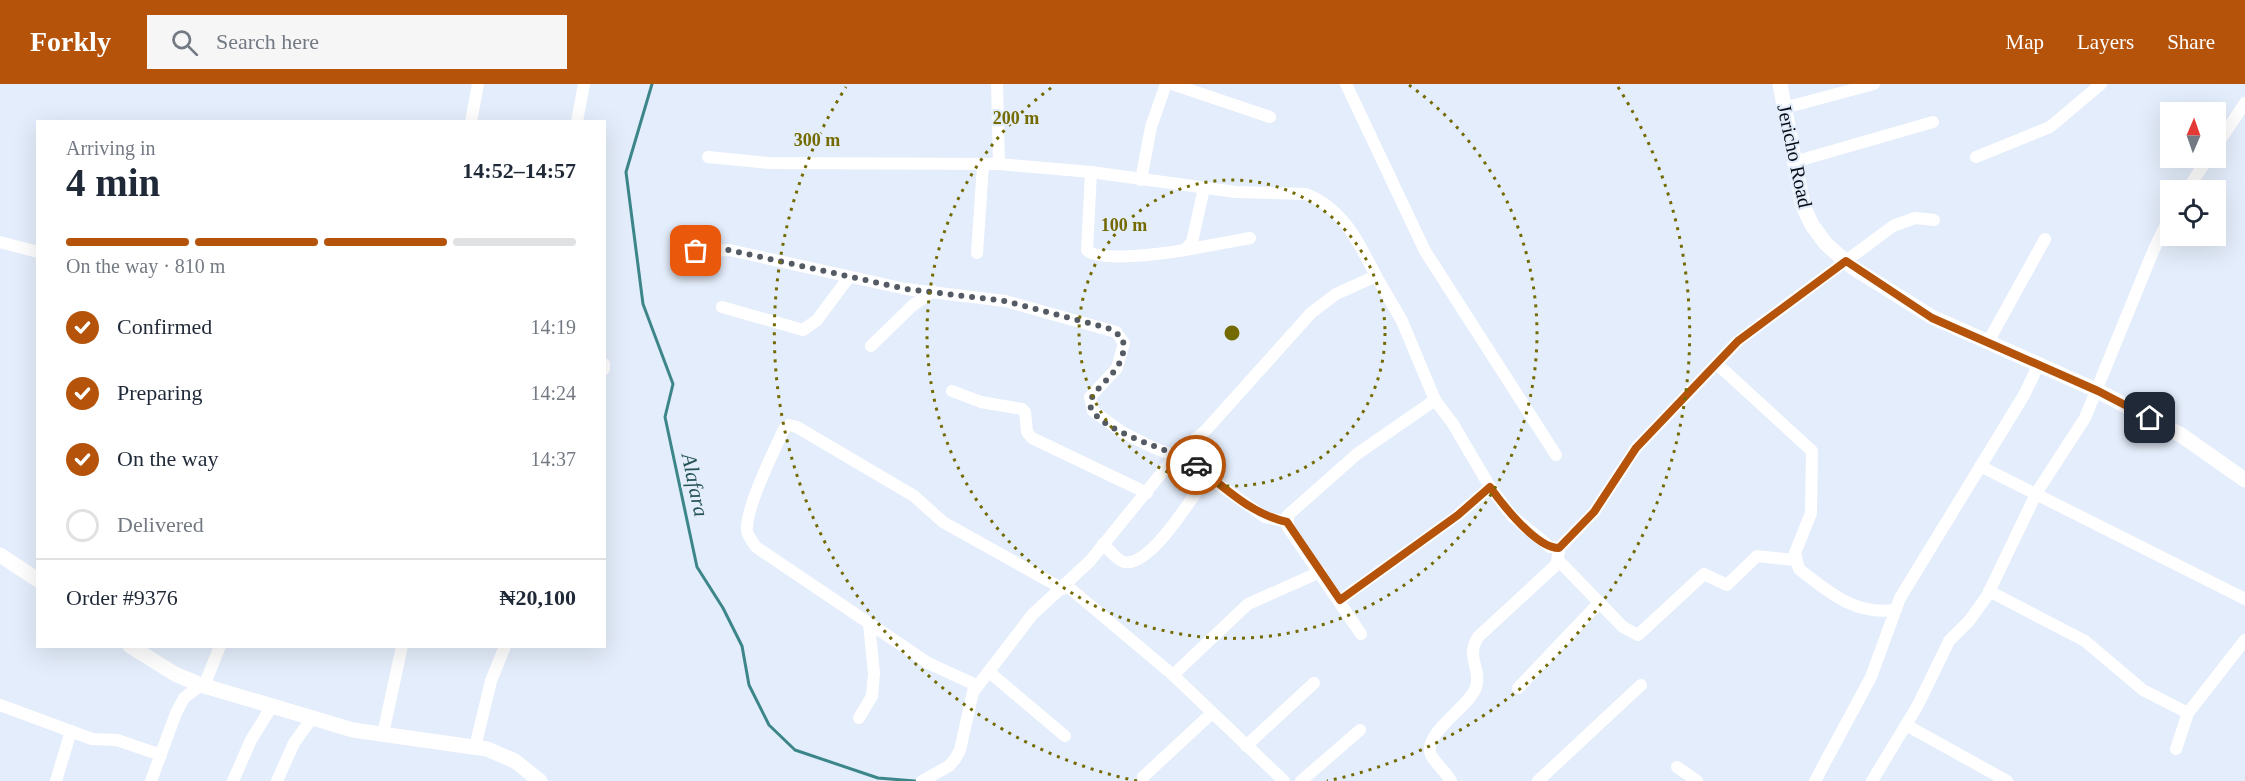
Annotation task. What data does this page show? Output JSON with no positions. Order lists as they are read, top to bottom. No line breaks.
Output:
{"streets":{"street":["Jericho Road"]},"water":["Alafara"],"north":"top","page":{"header":"Forkly","search":"Search here","nav":["Map","Layers","Share"],"heading":["4 min","Arriving in","14:52–14:57"],"panel":["Order #9376","₦20,100"],"bar":"On the way · 810 m","list":[["Confirmed","14:19"],["Preparing","14:24"],["On the way","14:37"],"Delivered"]},"rings":["200 m","300 m","100 m"]}
